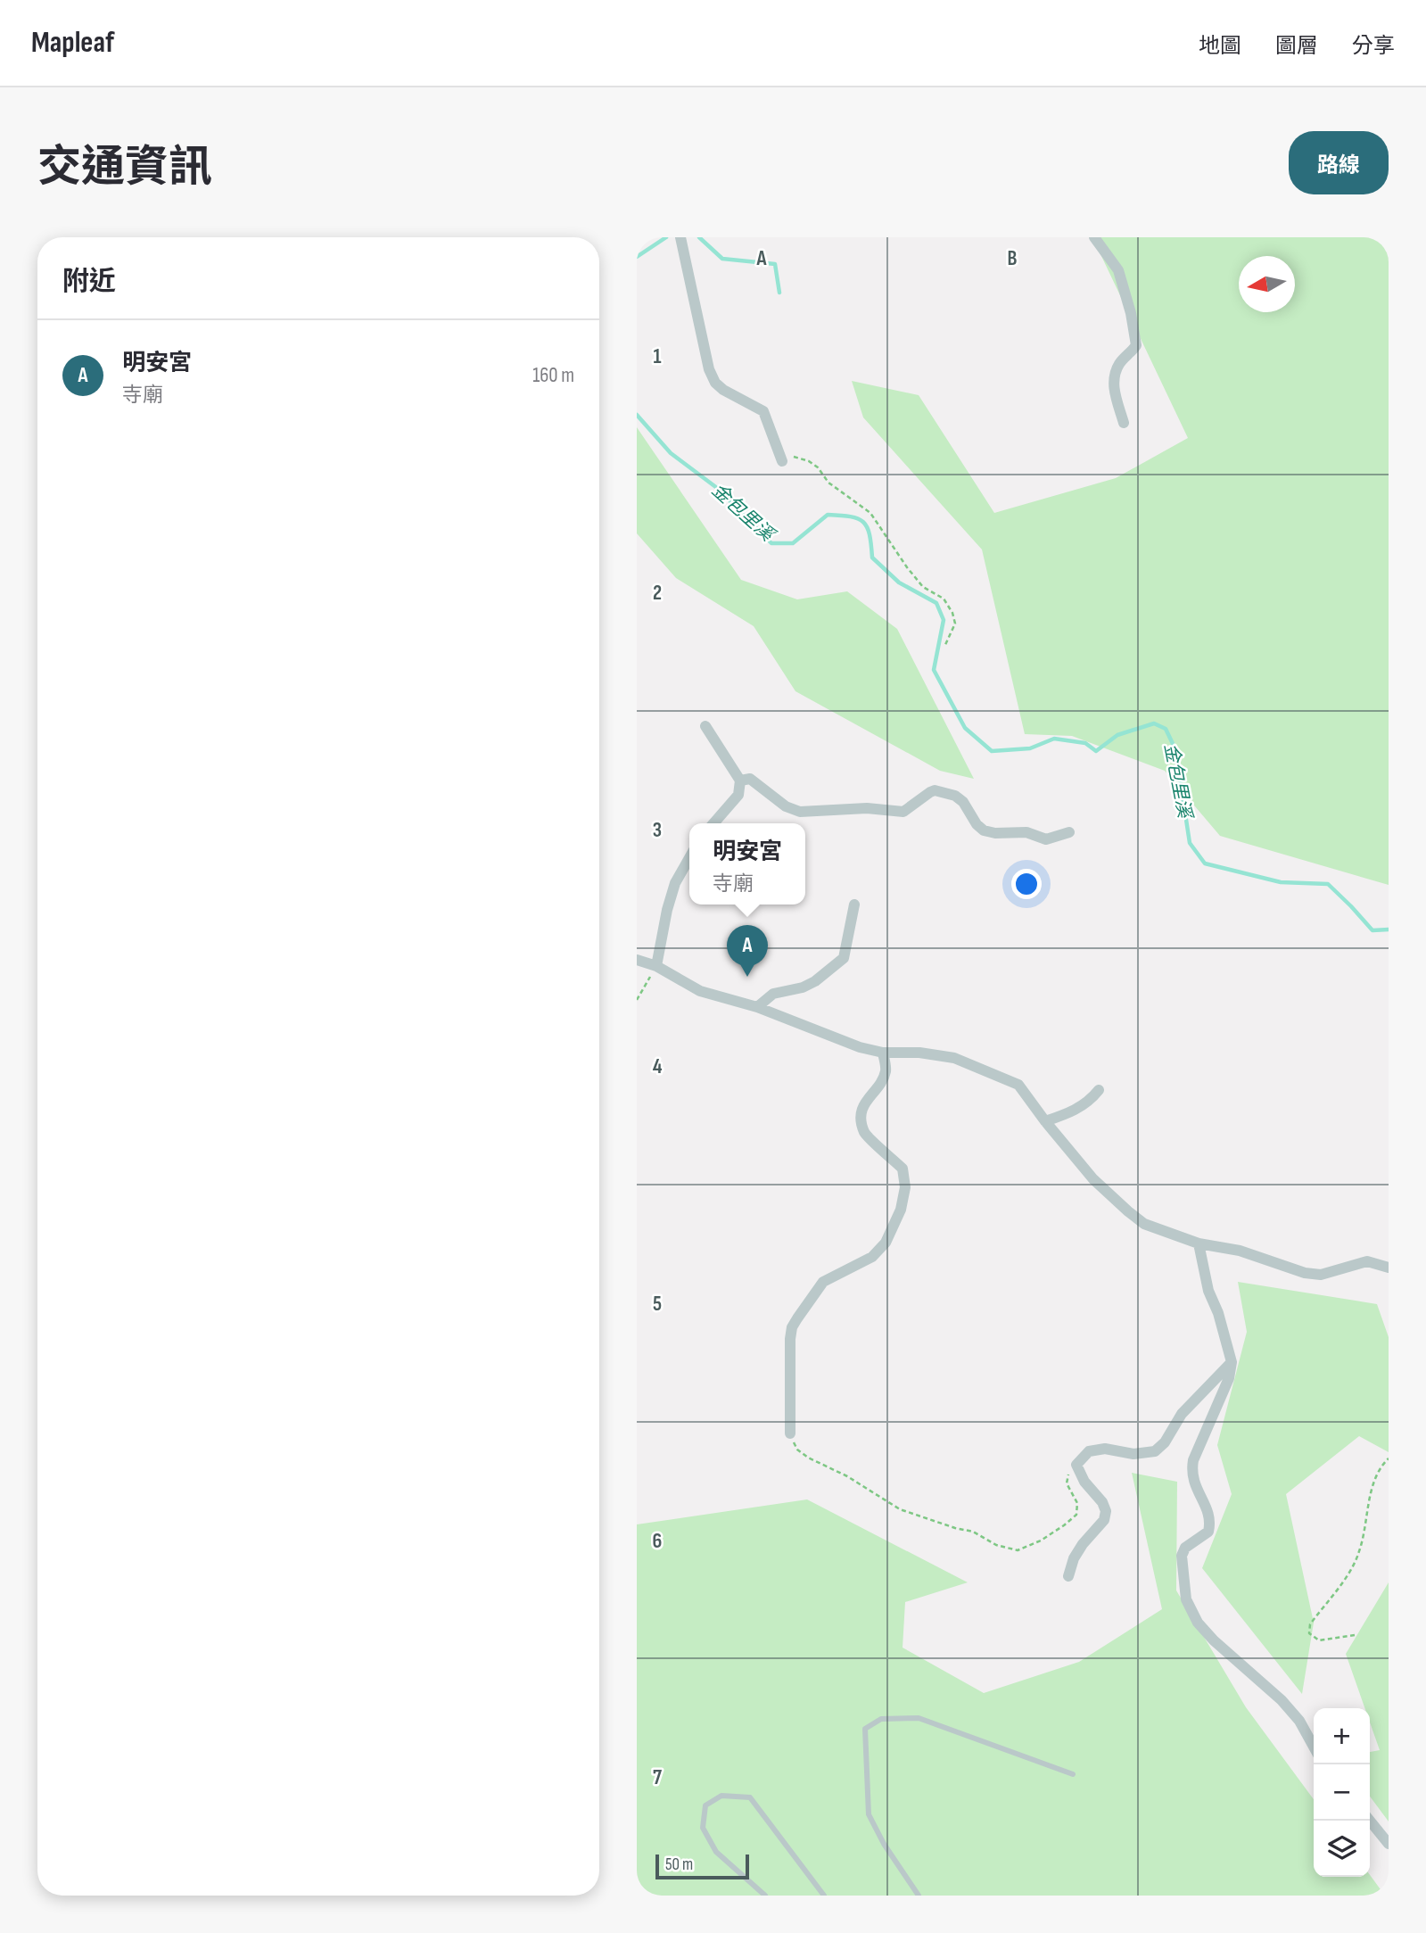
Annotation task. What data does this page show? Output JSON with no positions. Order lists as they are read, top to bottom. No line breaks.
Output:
{"water":["金包里溪"],"scale_bar":"50 m","north":"left","page":{"header":"Mapleaf","nav":["地圖","圖層","分享"],"title":"交通資訊","buttons":"路線","heading":"附近","list":[{"mark":"A","name":"明安宮","note":"寺廟","value":"160 m"}],"popup":["明安宮","寺廟"],"pins":"A","map_buttons":["+","−"],"scale":"50 m"},"grid":{"columns":["A","B"],"rows":["1","2","3","4","5","6","7"]}}
